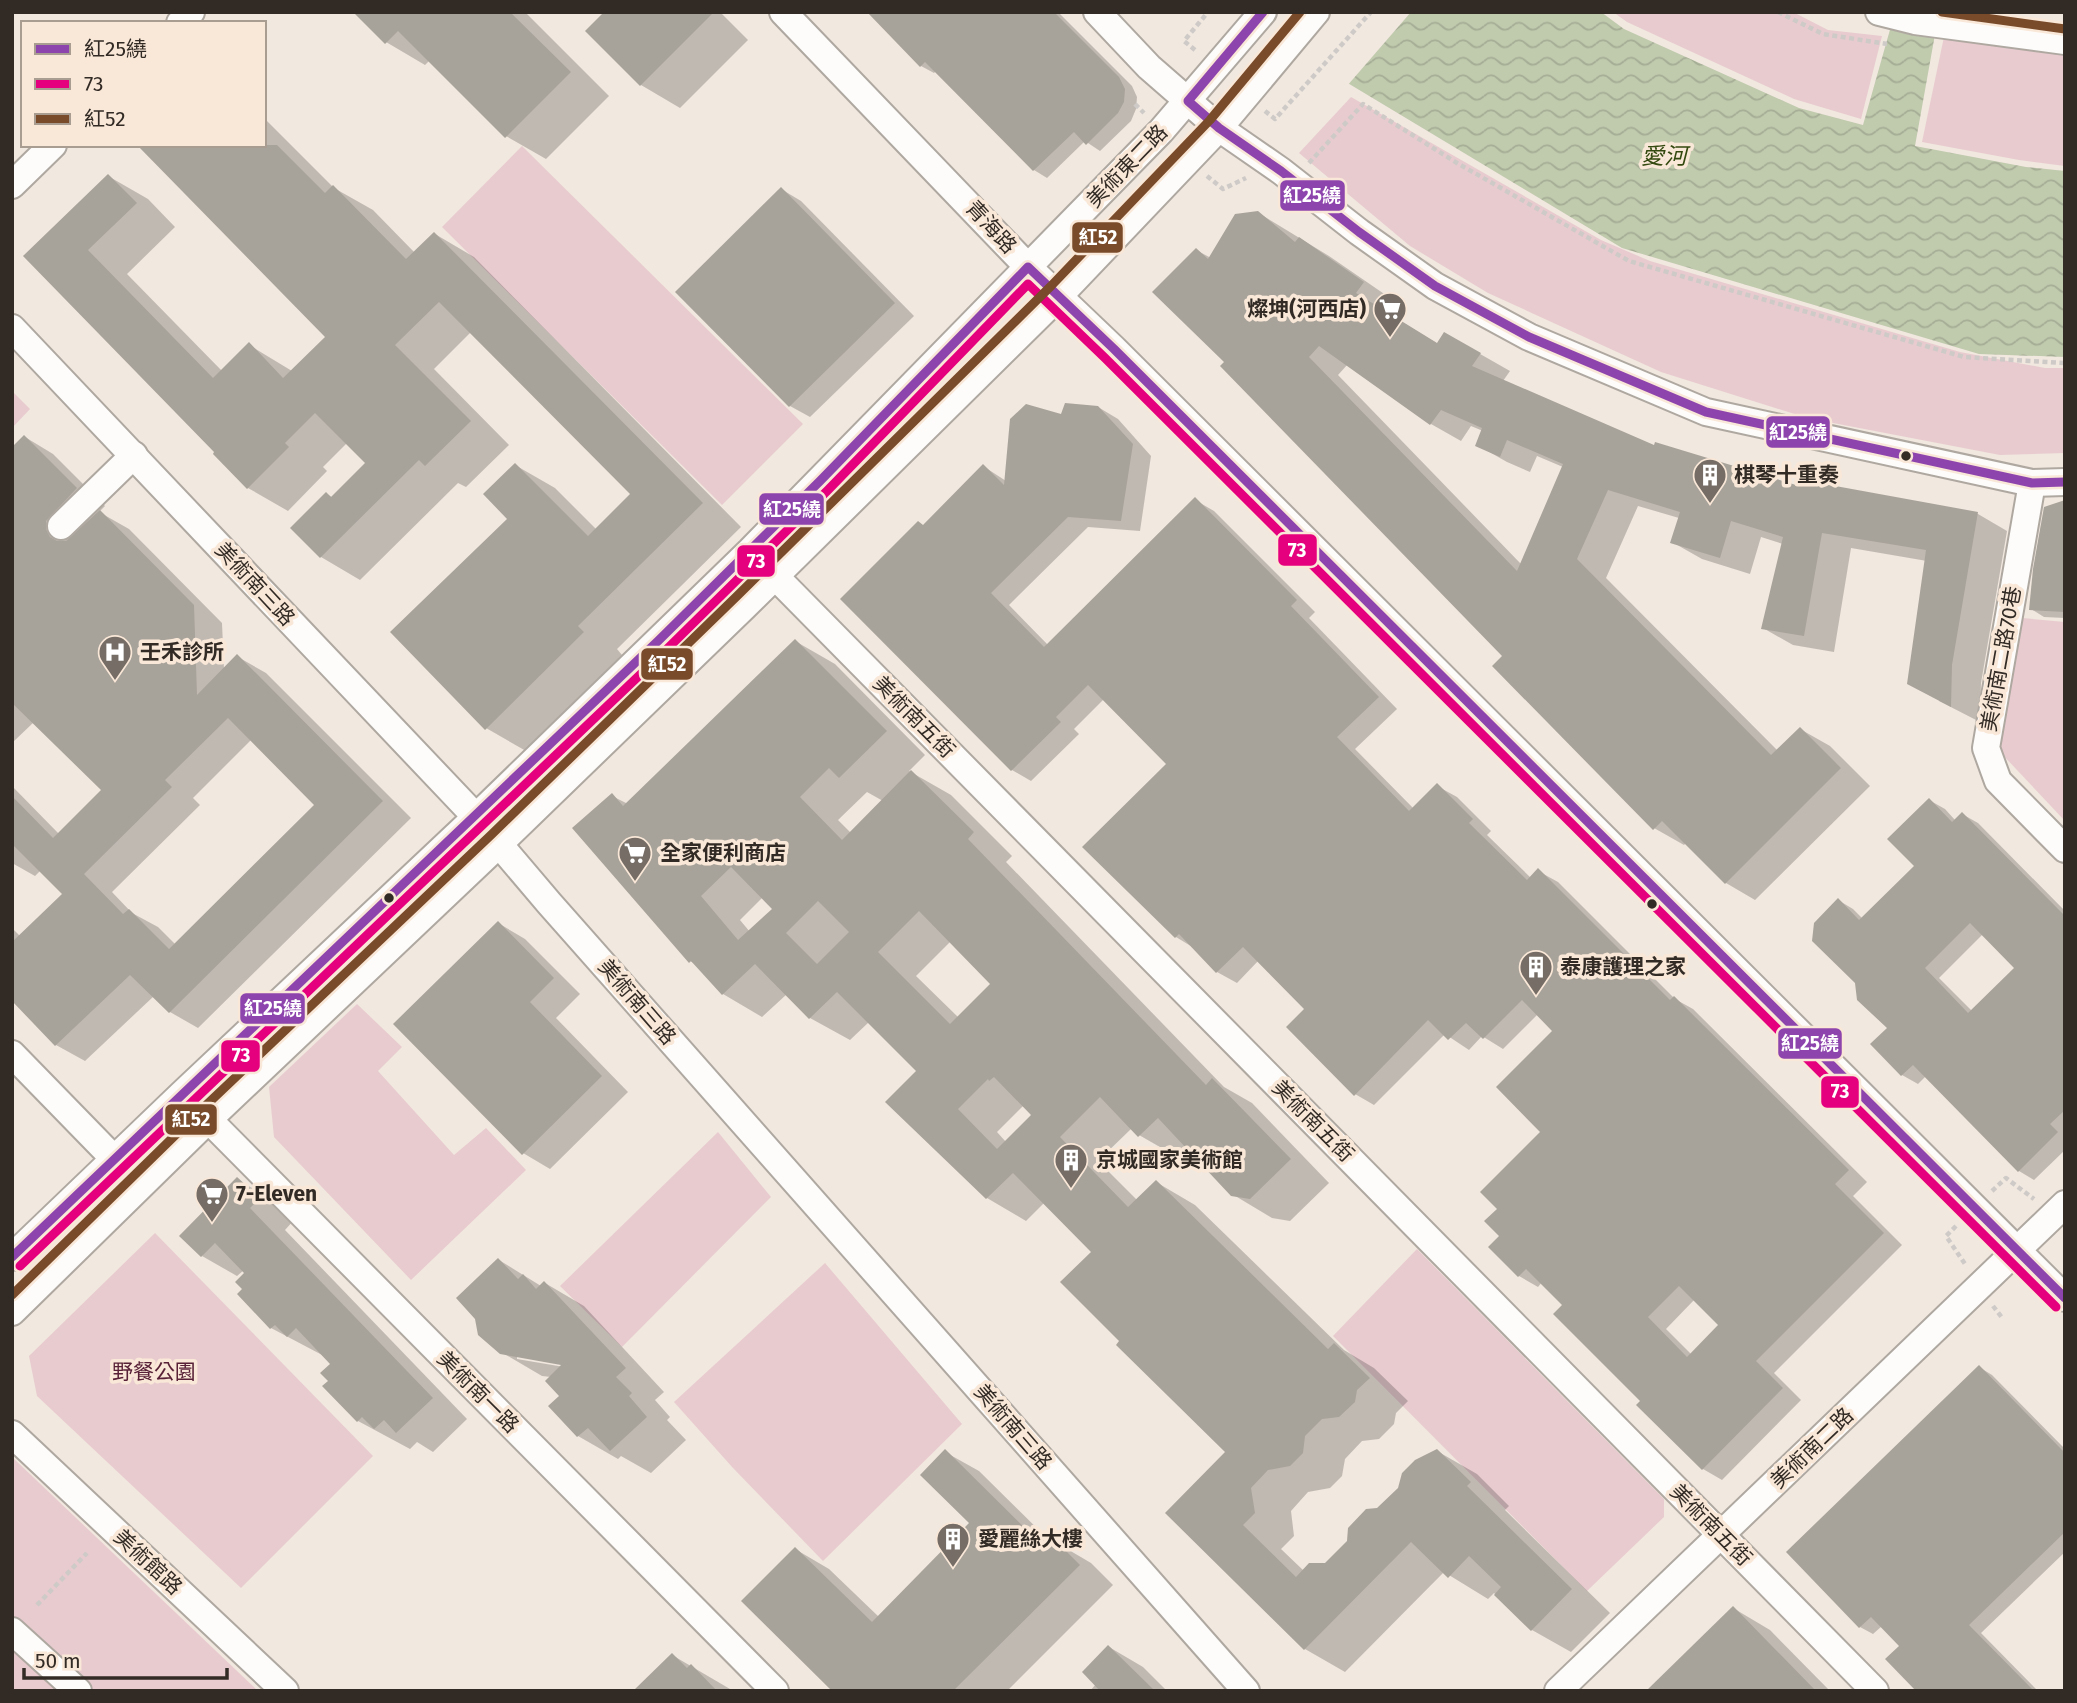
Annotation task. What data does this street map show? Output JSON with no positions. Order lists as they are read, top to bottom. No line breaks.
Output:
{"streets":{"street":["美術東二路","青海路","美術南三路","美術南二路70巷","美術南五街","美術南一路","美術南二路","美術館路"]},"crossings":[["美術東二路","青海路"],["美術東二路","美術南三路"],["美術東二路","美術南五街"],["美術東二路","美術南一路"],["青海路","美術南二路"],["美術南五街","美術南二路"]],"water":["愛河"],"parks":["野餐公園"],"places":{"supermarket":["燦坤(河西店)","全家便利商店","7-Eleven"],"building":["棋琴十重奏","泰康護理之家","京城國家美術館","愛麗絲大樓"],"hospital":["壬禾診所"]},"lines":["transit line 紅25繞","transit line 紅52","transit line 73"],"legend":["紅25繞","73","紅52"],"scale_bar":"50 m"}
